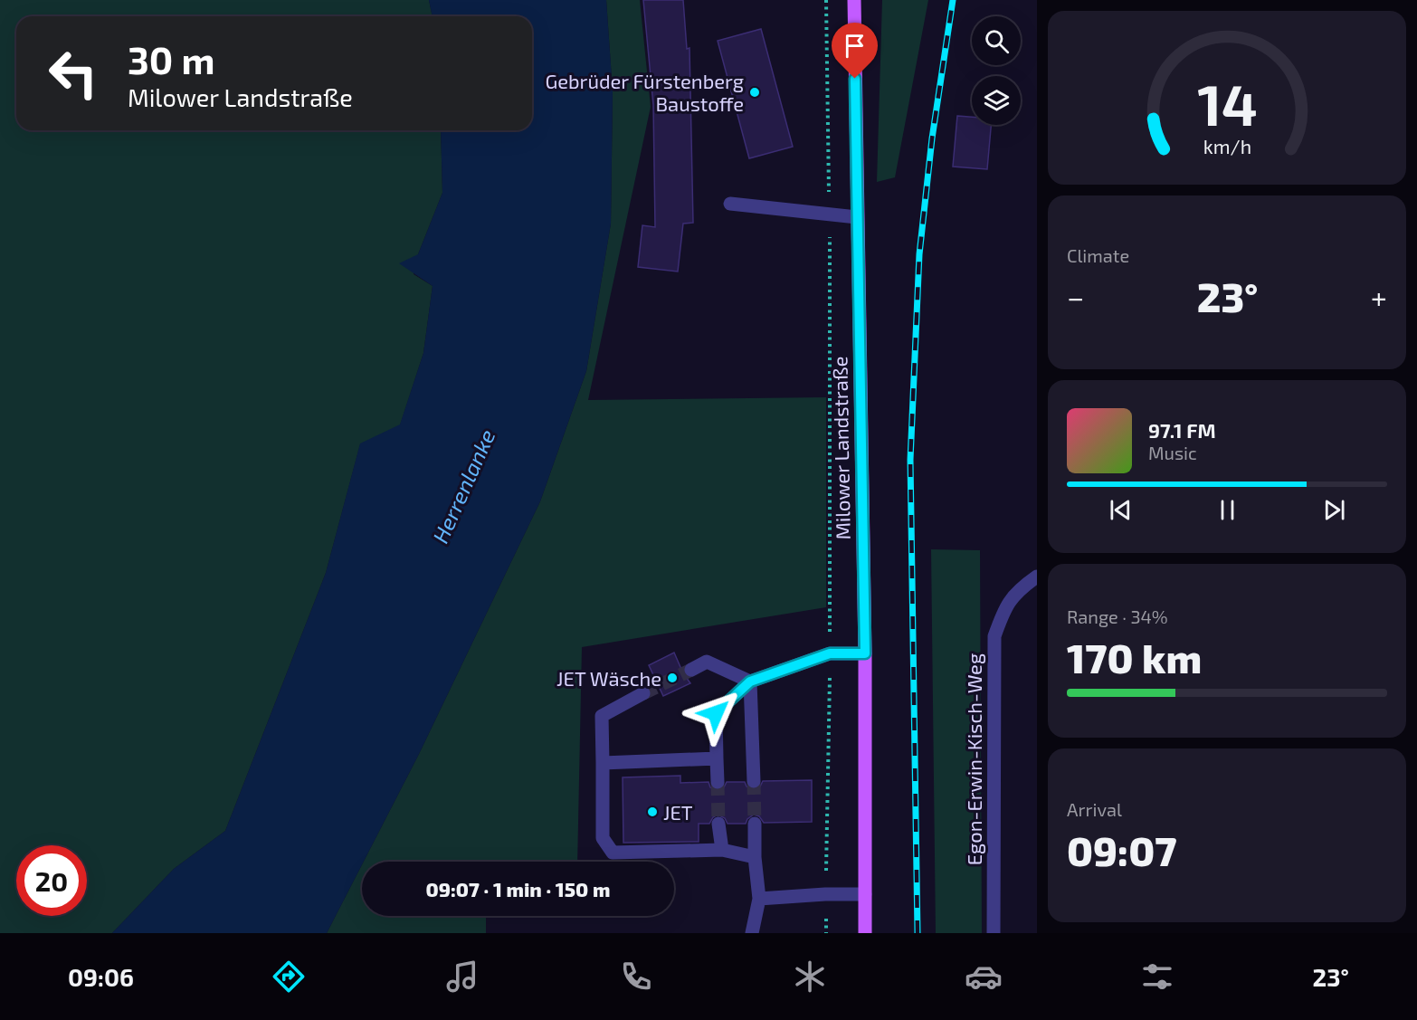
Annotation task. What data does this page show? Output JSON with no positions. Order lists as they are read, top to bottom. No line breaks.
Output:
{"streets":{"main road":["Milower Landstraße"],"street":["Egon-Erwin-Kisch-Weg"]},"water":["Herrenlanke"],"places":["Gebrüder Fürstenberg Baustoffe","JET Wäsche","JET"],"page":{"turn":["30 m","Milower Landstraße"],"tile":["Climate",["Range · 34%","170 km"],["Arrival","09:07"]],"heat":["−","23°","+"],"song":["97.1 FM","Music"],"limit":"20","trip":"09:07 · 1 min · 150 m","tabs":["09:06","23°"],"gauge":["14","km/h"]}}
